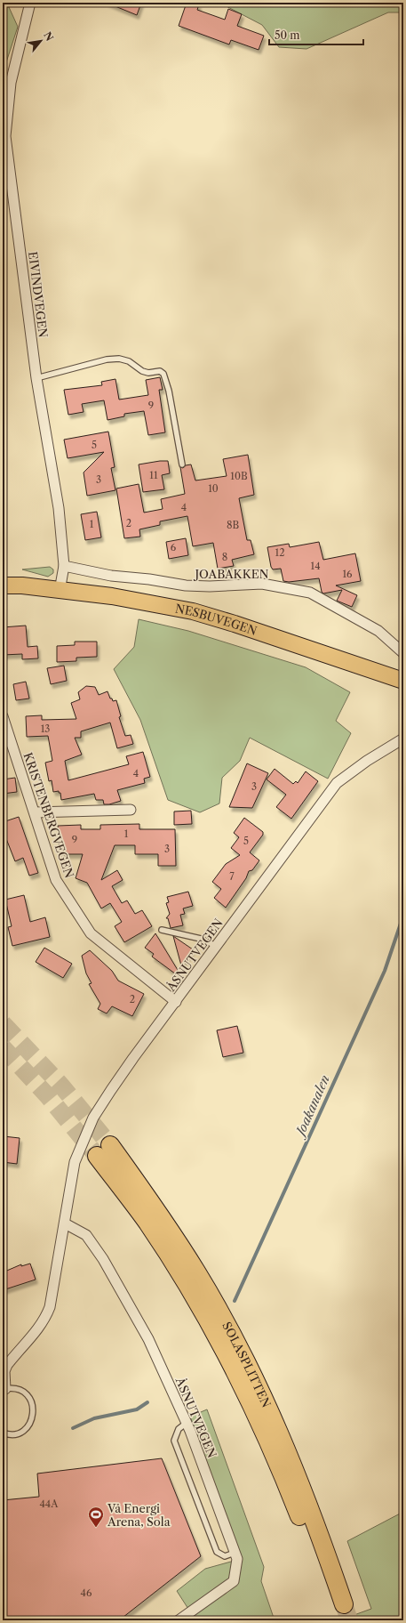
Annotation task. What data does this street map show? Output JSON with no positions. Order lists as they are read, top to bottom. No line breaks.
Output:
{"streets":{"highway":["SOLASPLITTEN"],"main road":["NESBUVEGEN"],"street":["EIVINDVEGEN","JOABAKKEN","KRISTENBERGVEGEN","ÅSNUTVEGEN"]},"crossings":[["EIVINDVEGEN","JOABAKKEN"],["EIVINDVEGEN","NESBUVEGEN"],["KRISTENBERGVEGEN","ÅSNUTVEGEN"]],"water":["Joakanalen"],"places":{"sports":["Vå Energi Arena, Sola"]},"house_numbers":["9","5","11","10B","3","10","4","2","1","8B","6","12","8","14","16","13","4","3","1","9","5","3","7","2","44A","46"],"scale_bar":"50 m","north":"top right"}
